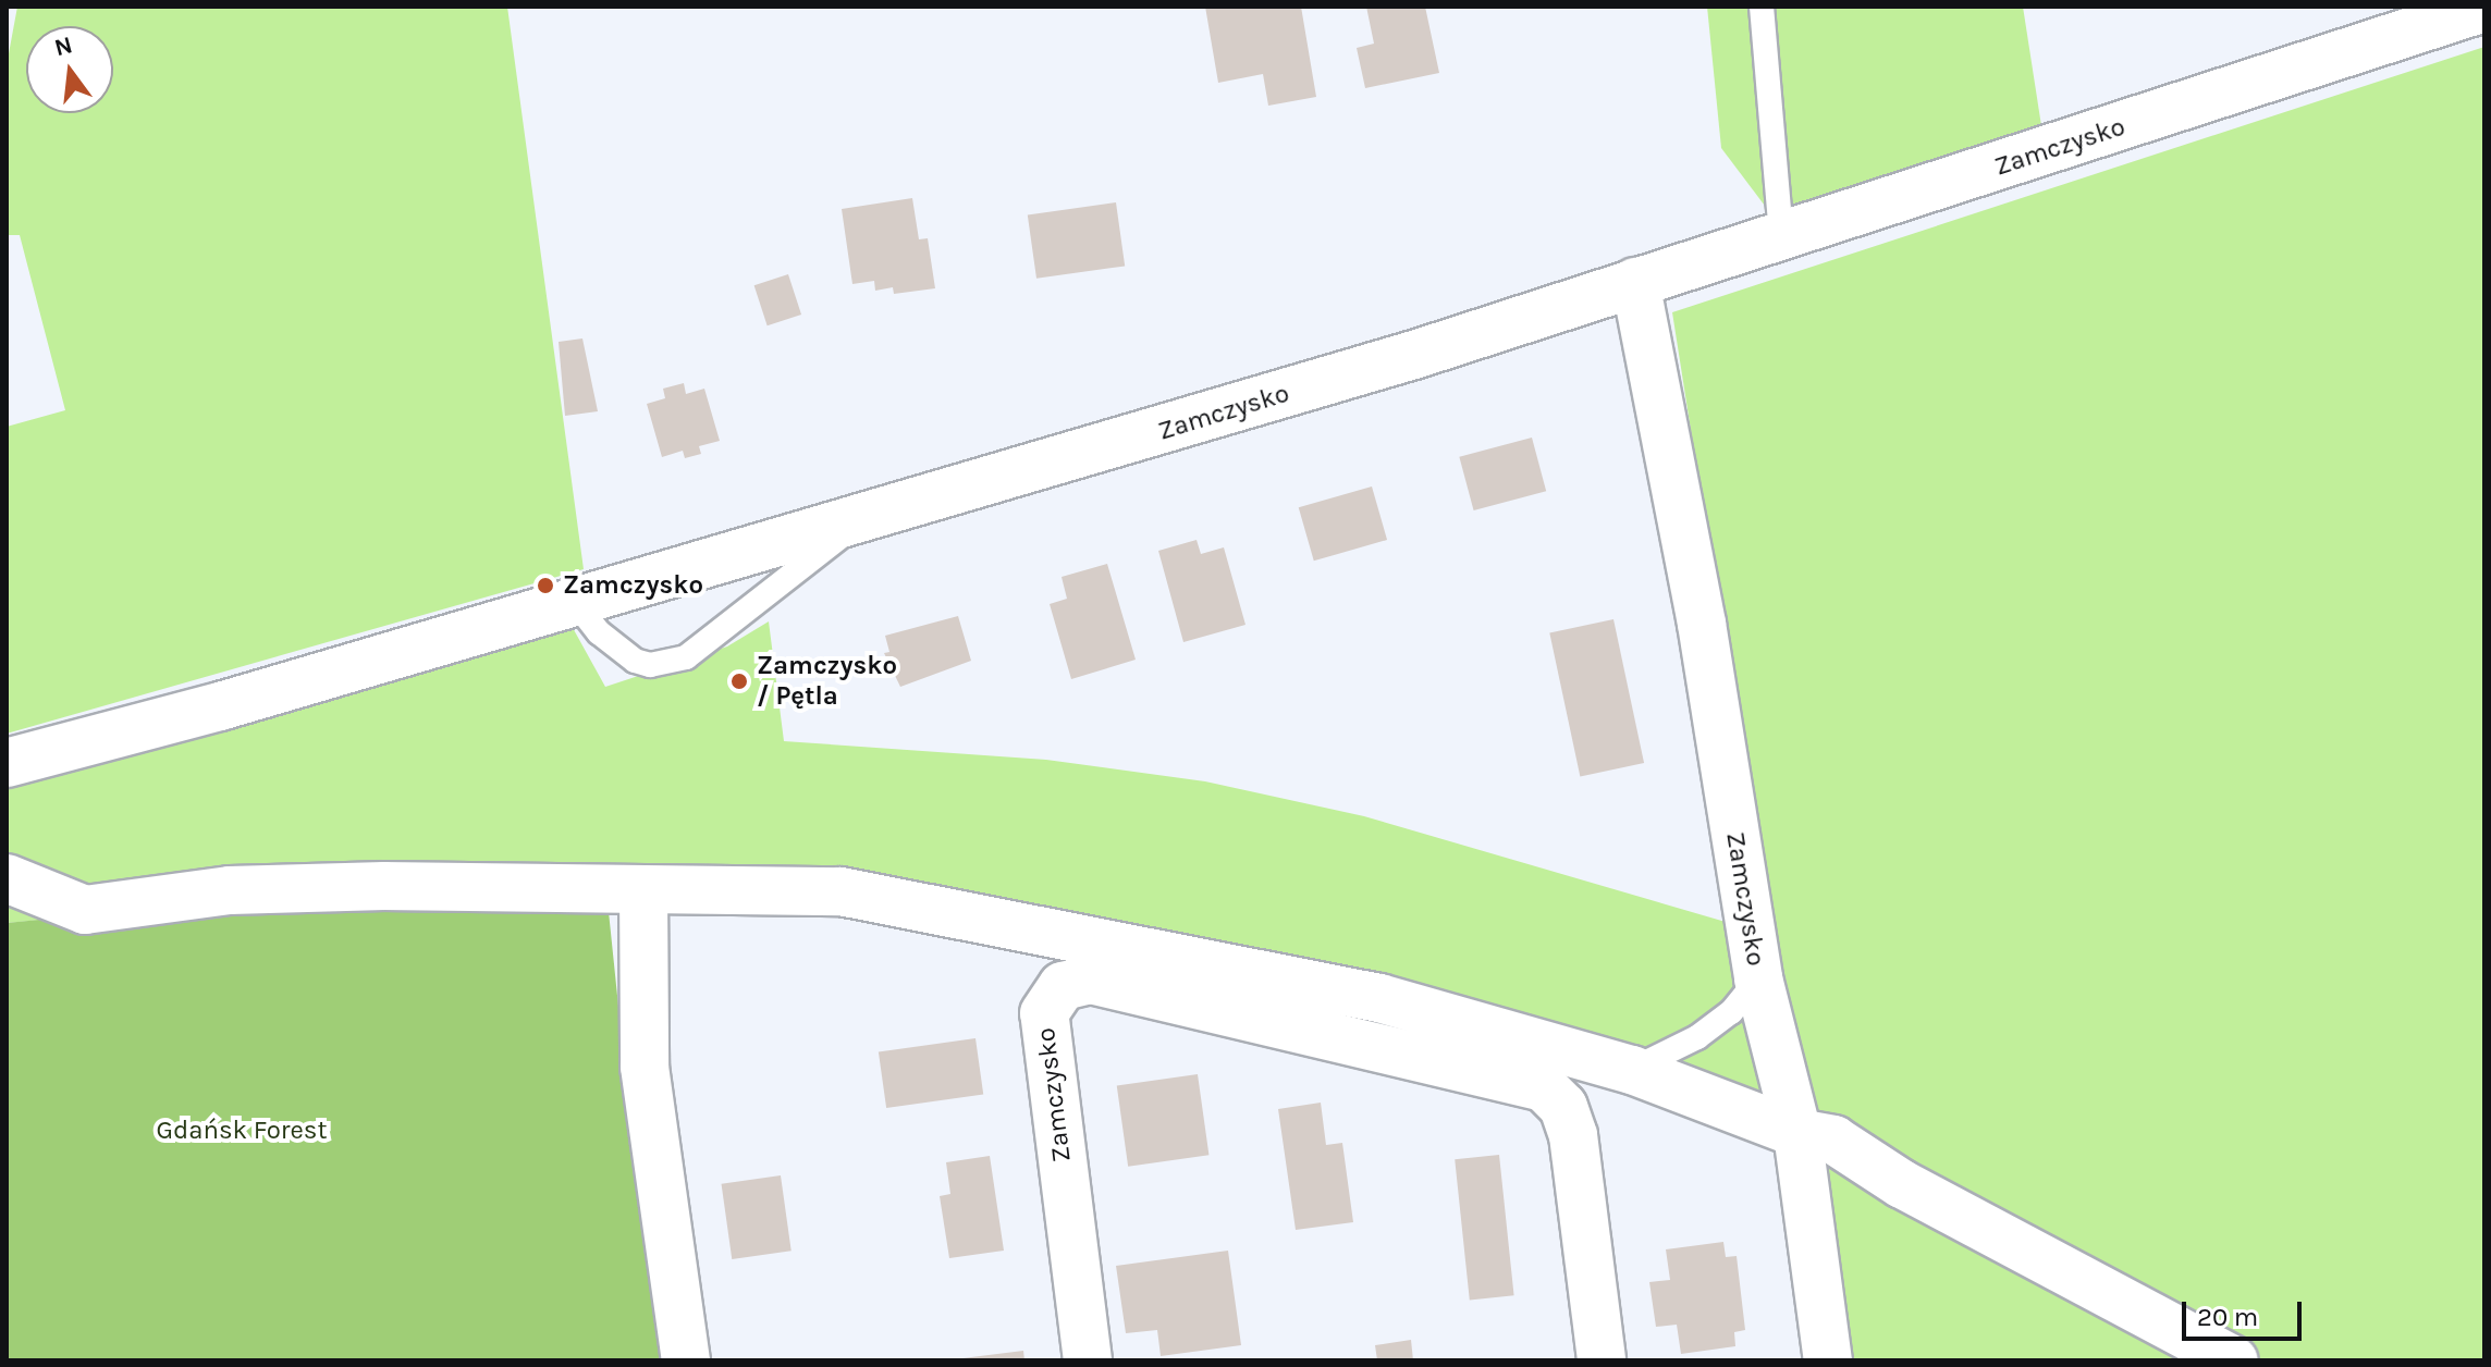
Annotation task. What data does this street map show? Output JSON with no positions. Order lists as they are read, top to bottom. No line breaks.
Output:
{"streets":{"street":["Zamczysko"]},"parks":["Gdańsk Forest"],"places":["Zamczysko","Zamczysko / Pętla"],"scale_bar":"20 m","north":"top"}
